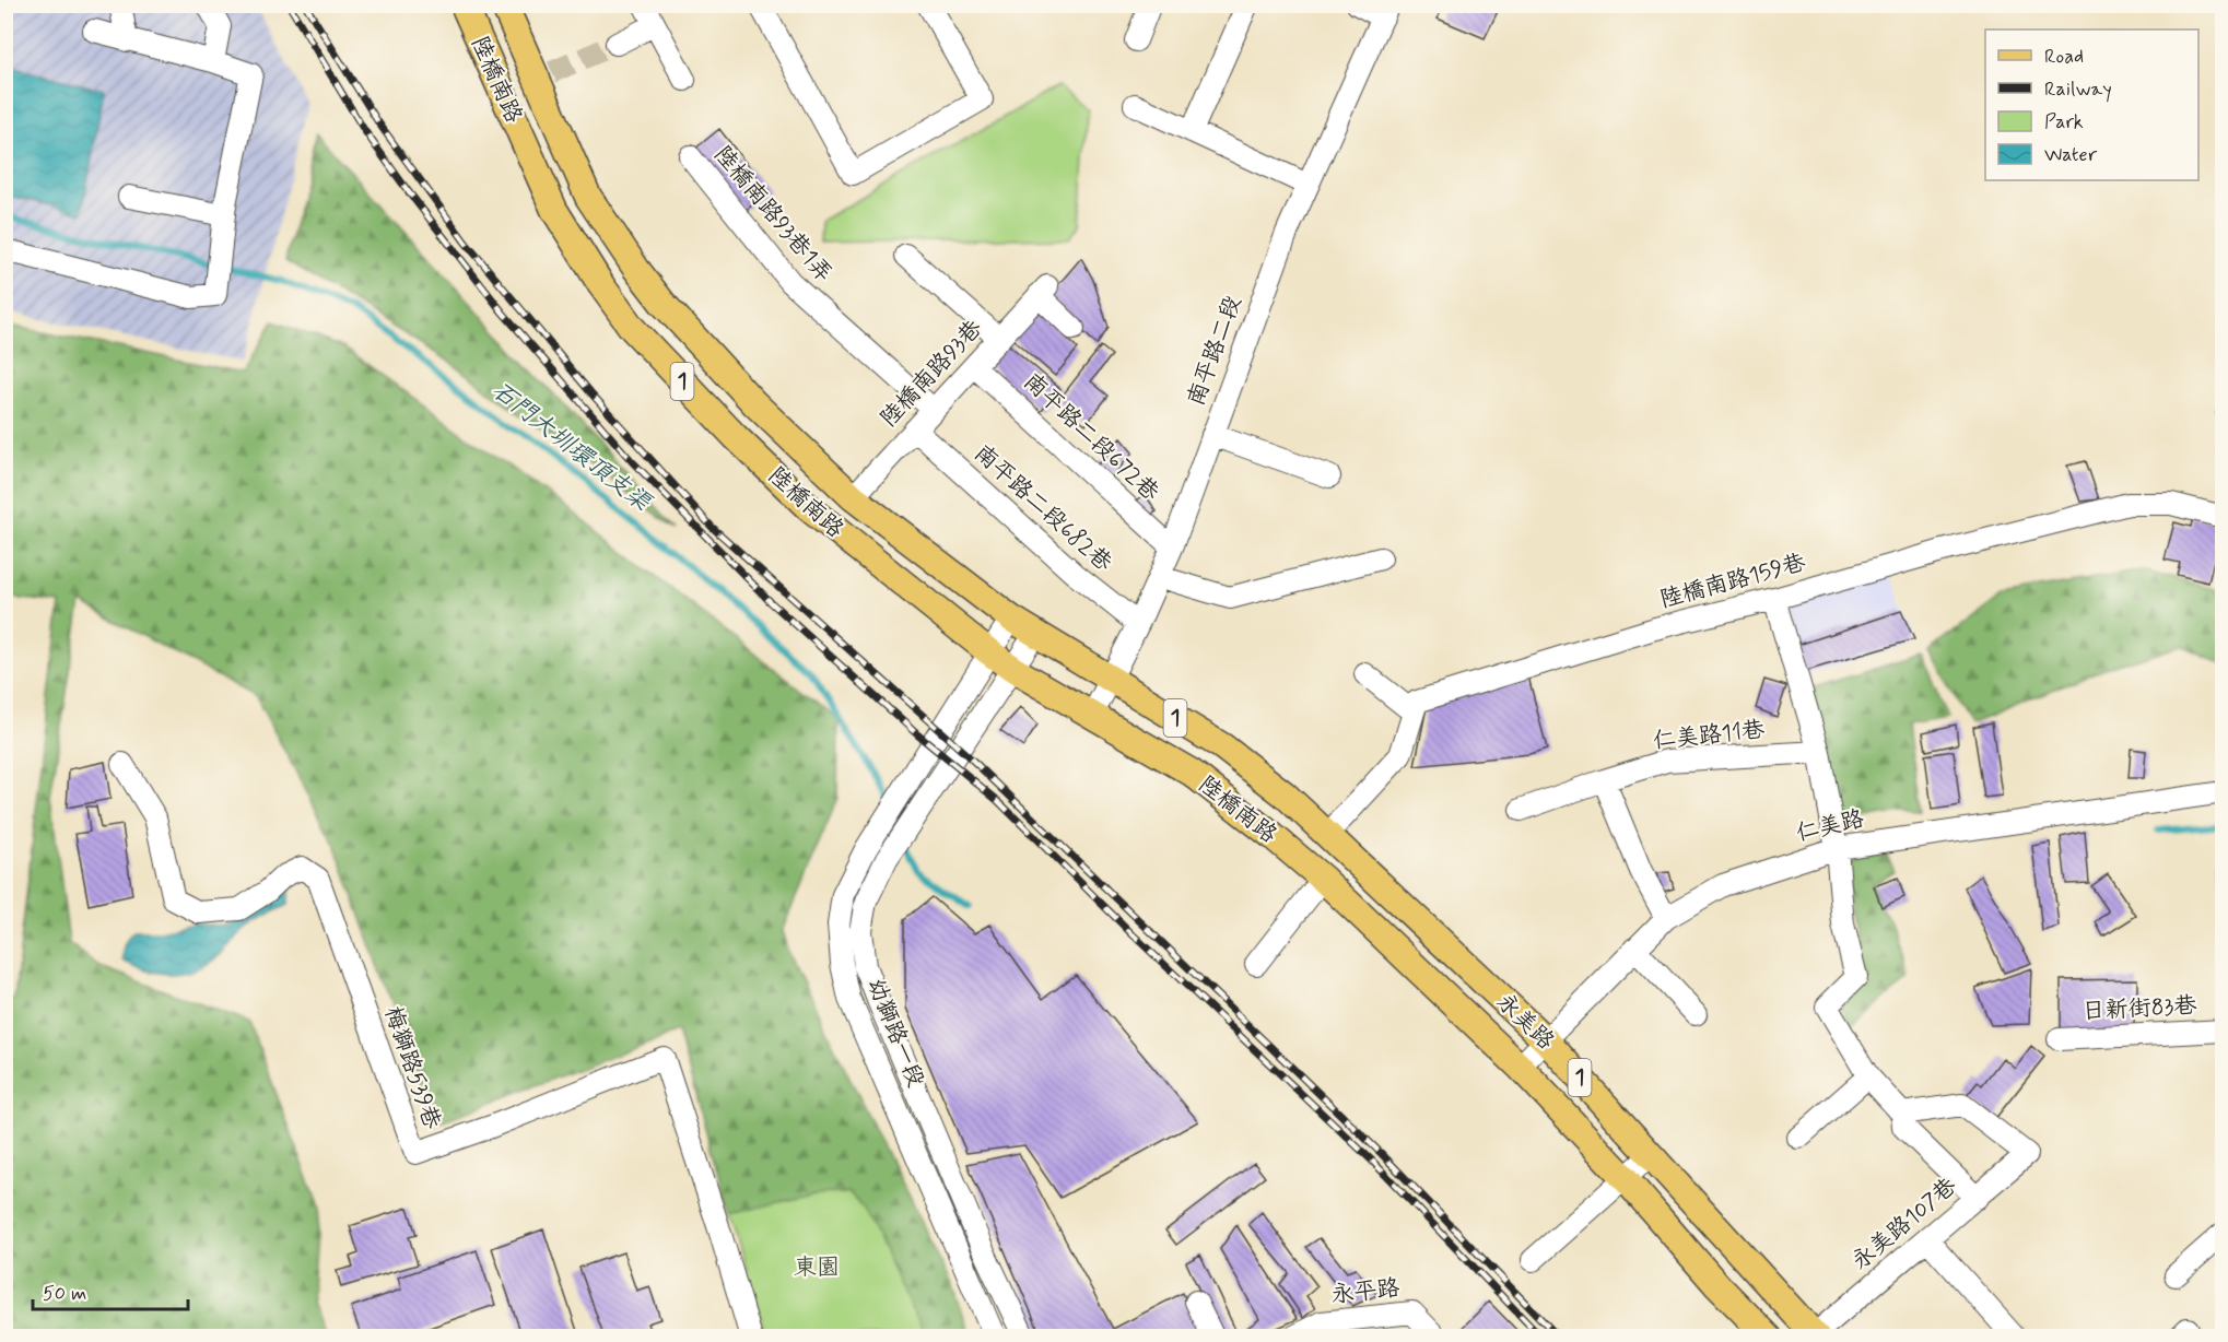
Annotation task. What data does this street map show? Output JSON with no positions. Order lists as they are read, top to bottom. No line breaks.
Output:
{"streets":{"main road":["陸橋南路","1","永美路"],"street":["陸橋南路93巷1弄","南平路二段","陸橋南路93巷","南平路二段672巷","南平路二段682巷","陸橋南路159巷","仁美路11巷","仁美路","日新街83巷","幼獅路一段","梅獅路539巷","永美路107巷","永平路"]},"crossings":[["陸橋南路","南平路二段"],["陸橋南路","陸橋南路93巷"],["陸橋南路","永美路"],["陸橋南路","幼獅路一段"],["陸橋南路93巷1弄","陸橋南路93巷"],["南平路二段","南平路二段672巷"],["南平路二段","南平路二段682巷"],["陸橋南路93巷","南平路二段672巷"],["陸橋南路93巷","南平路二段682巷"],["仁美路","永美路"],["永美路","永美路107巷"]],"water":["石門大圳環頂支渠"],"parks":["東園"],"legend":["Road","Railway","Park","Water"],"scale_bar":"50 m"}
